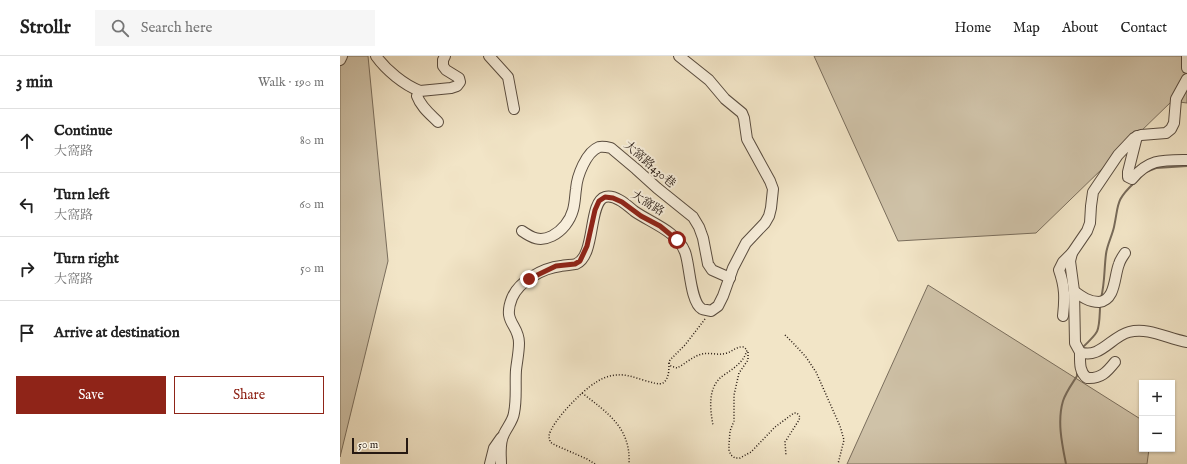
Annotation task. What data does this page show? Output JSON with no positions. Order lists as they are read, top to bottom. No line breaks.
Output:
{"streets":{"lane":["大窩路430巷","大窩路"]},"scale_bar":"50 m","page":{"header":"Strollr","search":"Search here","nav":["Home","Map","About","Contact"],"heading":["3 min","Walk · 190 m"],"list":[["Continue","大窩路","80 m"],["Turn left","大窩路","60 m"],["Turn right","大窩路","50 m"],"Arrive at destination"],"buttons":["Save","Share"],"map_buttons":["+","−"],"scale":"50 m"}}
